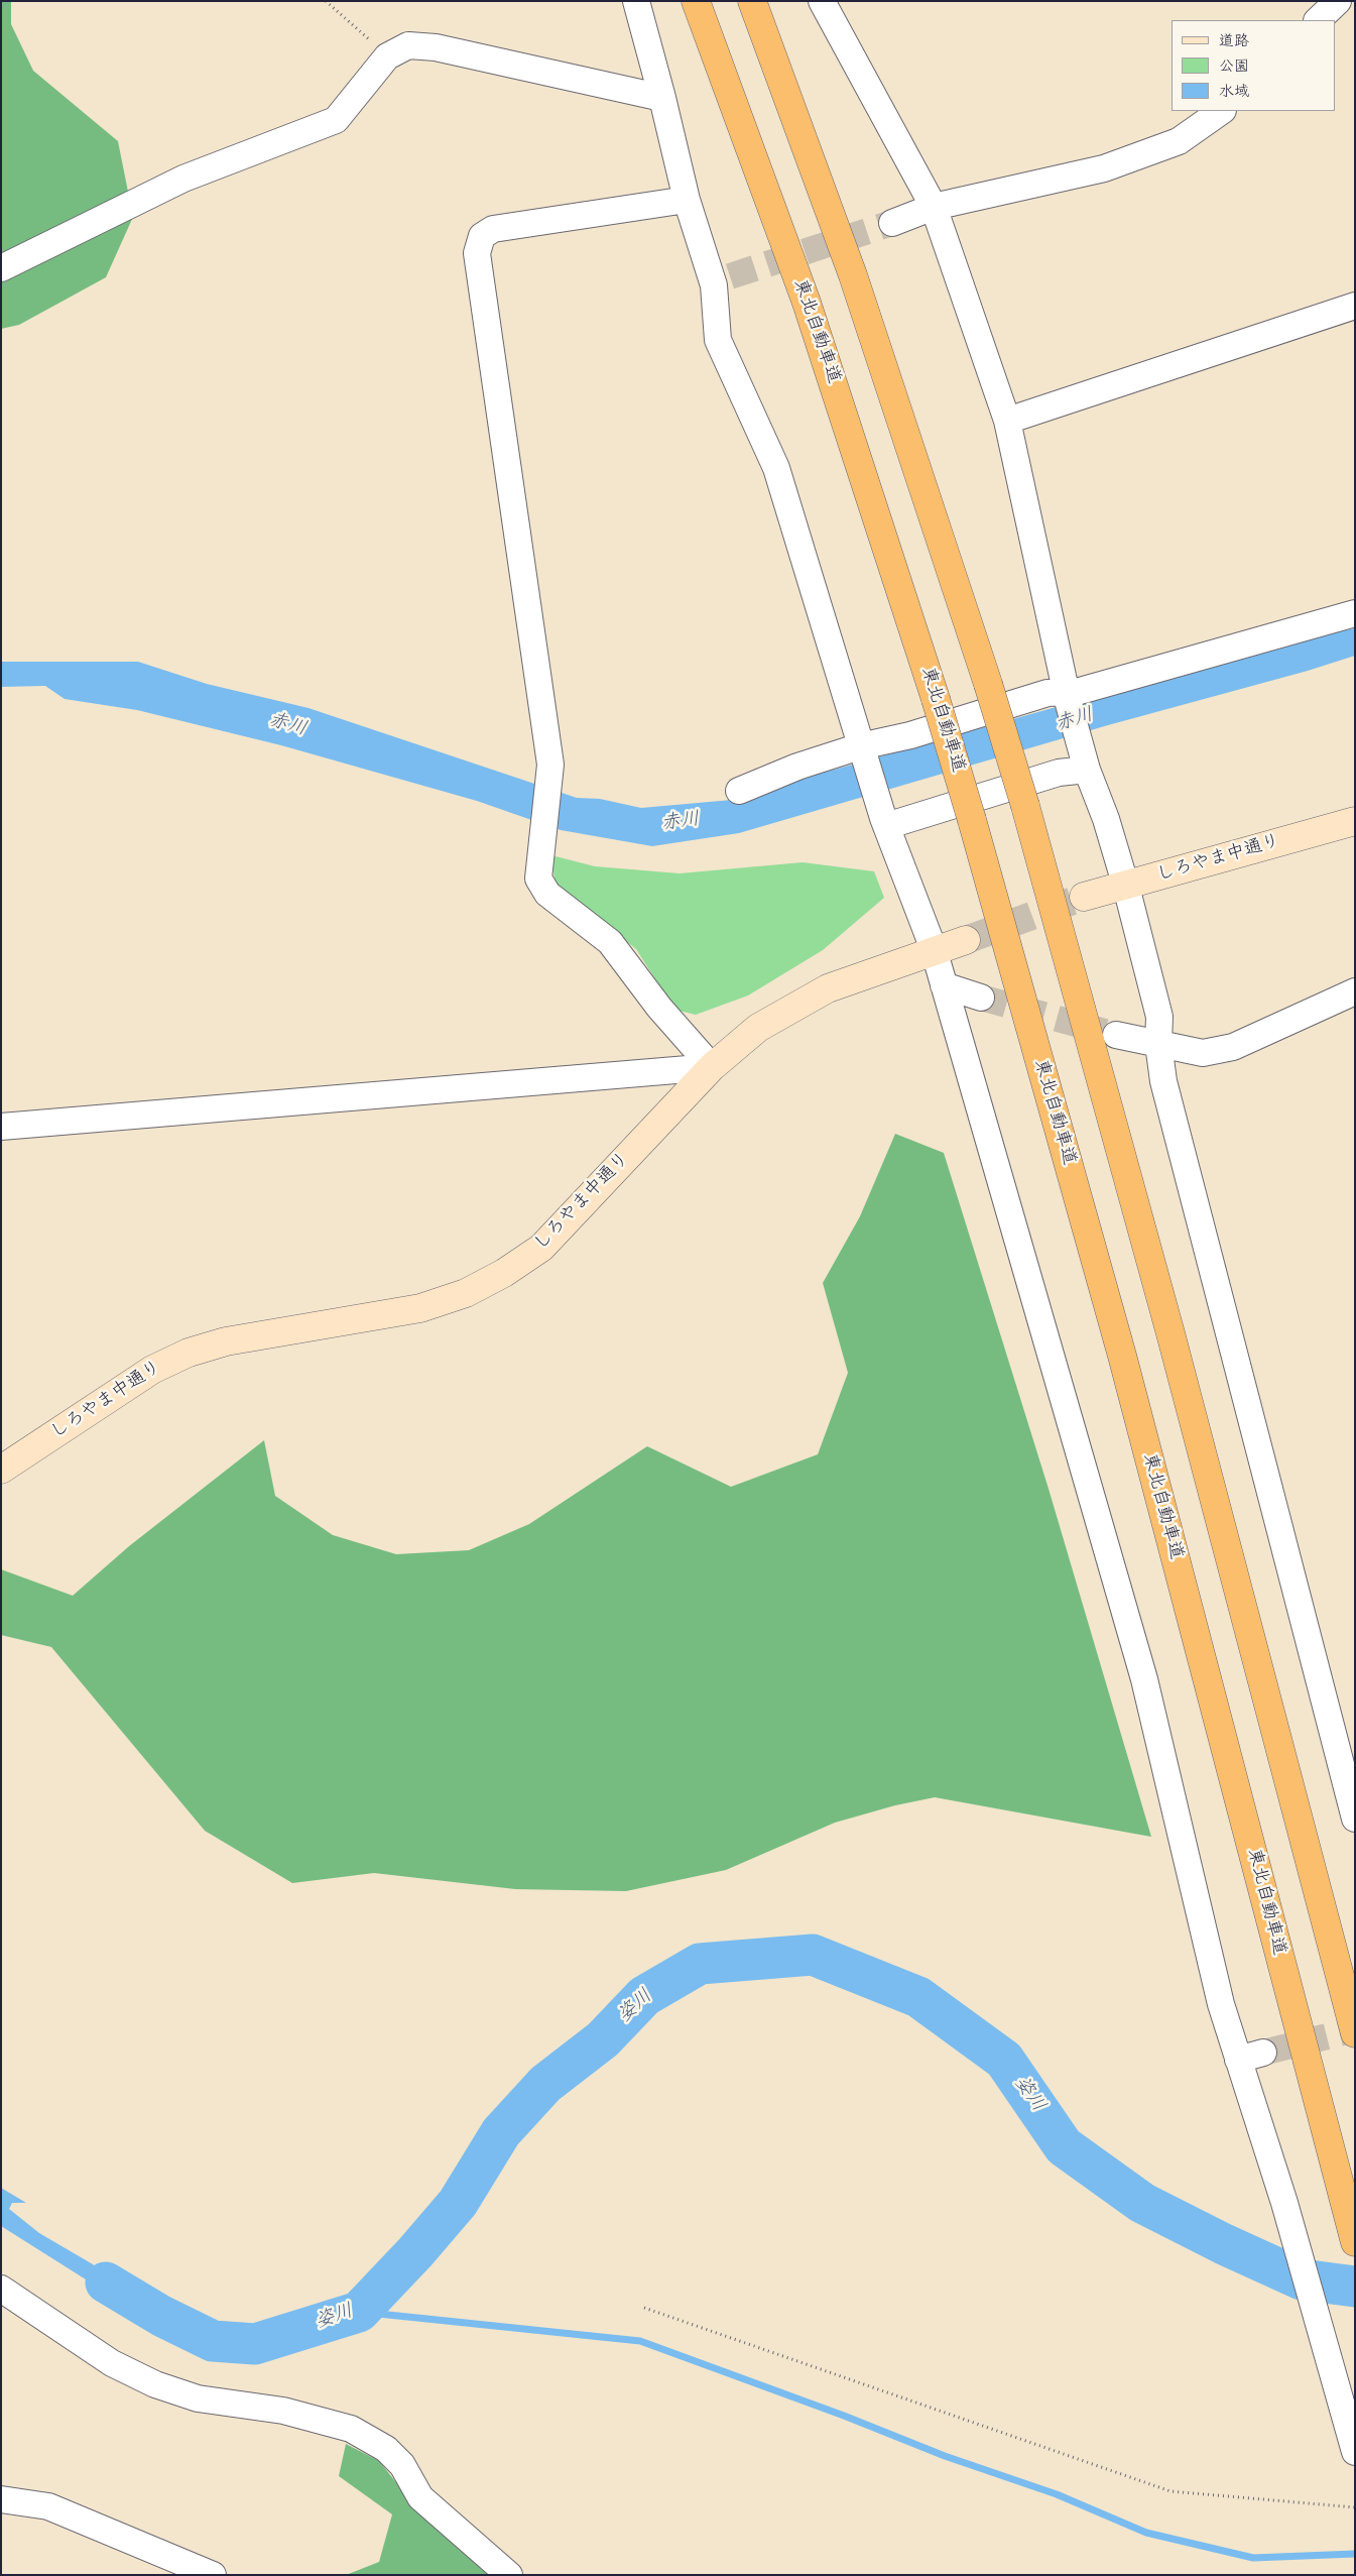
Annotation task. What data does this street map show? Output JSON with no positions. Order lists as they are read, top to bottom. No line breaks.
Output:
{"streets":{"highway":["東北自動車道"],"street":["しろやま中通り"]},"water":["赤川","姿川"],"legend":["道路","公園","水域"]}
